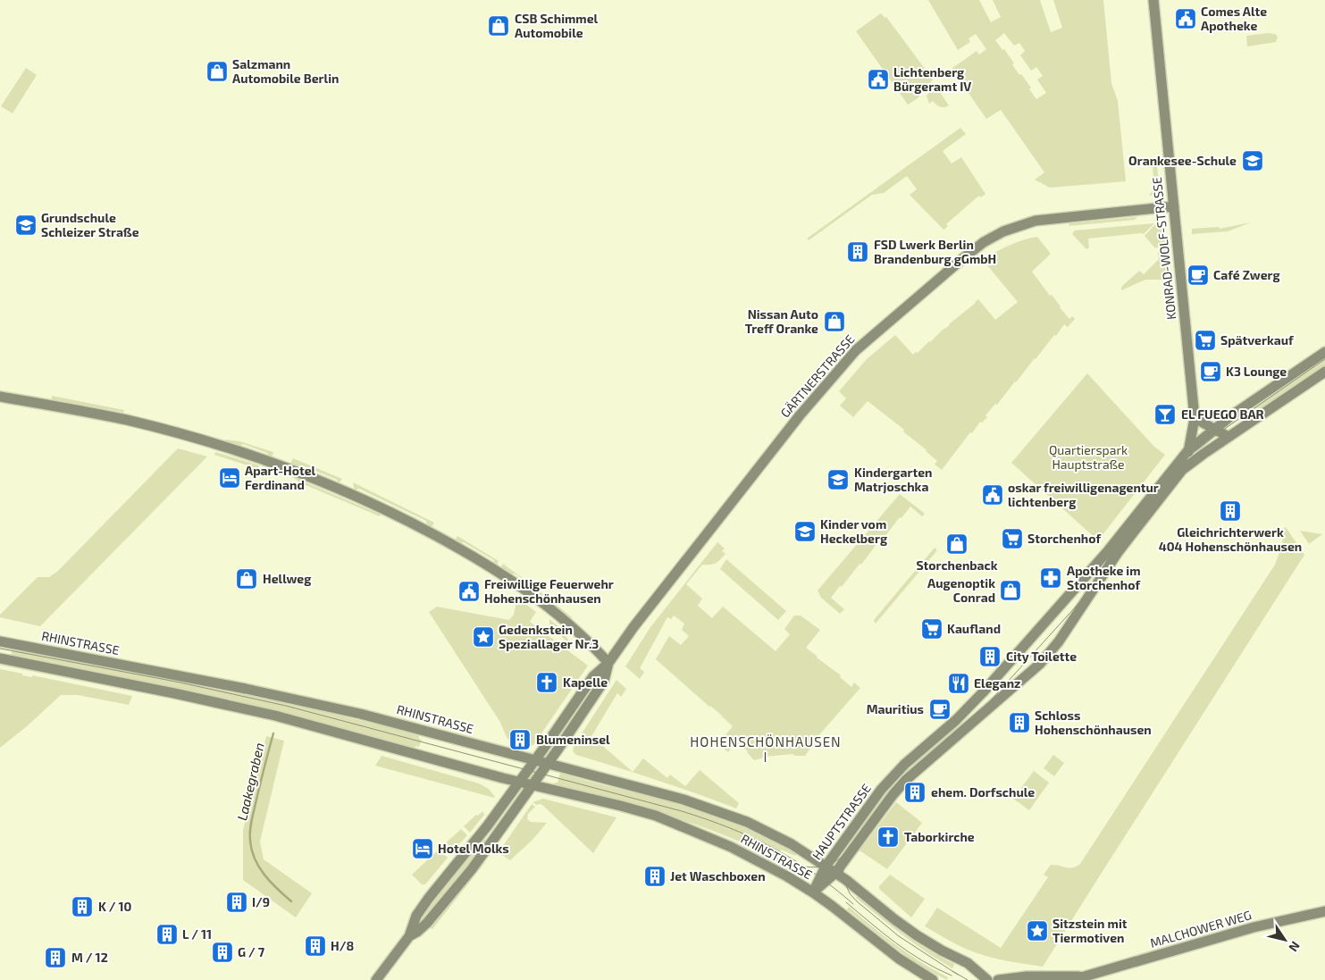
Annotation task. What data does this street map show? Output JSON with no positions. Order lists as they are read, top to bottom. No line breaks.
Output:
{"streets":{"main road":["KONRAD-WOLF-STRASSE","GÄRTNERSTRASSE","RHINSTRASSE","HAUPTSTRASSE","MALCHOWER WEG"]},"crossings":[["KONRAD-WOLF-STRASSE","GÄRTNERSTRASSE"],["KONRAD-WOLF-STRASSE","HAUPTSTRASSE"],["GÄRTNERSTRASSE","RHINSTRASSE"],["RHINSTRASSE","HAUPTSTRASSE"]],"districts":["HOHENSCHÖNHAUSEN I"],"water":["Laakegraben"],"parks":["Quartierspark Hauptstraße"],"places":{"public building":["Comes Alte Apotheke","Lichtenberg Bürgeramt IV","oskar freiwilligenagentur lichtenberg","Freiwillige Feuerwehr Hohenschönhausen"],"shop":["CSB Schimmel Automobile","Salzmann Automobile Berlin","Nissan Auto Treff Oranke","Storchenback","Hellweg","Augenoptik Conrad"],"school or university":["Orankesee-Schule","Grundschule Schleizer Straße","Kindergarten Matrjoschka","Kinder vom Heckelberg"],"building":["FSD Lwerk Berlin Brandenburg gGmbH","Gleichrichterwerk 404 Hohenschönhausen","City Toilette","Schloss Hohenschönhausen","Blumeninsel","ehem. Dorfschule","Jet Waschboxen","I/9","K / 10","L / 11","H/8","G / 7","M / 12"],"cafe":["Café Zwerg","K3 Lounge","Mauritius"],"supermarket":["Spätverkauf","Storchenhof","Kaufland"],"bar":["EL FUEGO BAR"],"hotel":["Apart-Hotel Ferdinand","Hotel Molks"],"pharmacy":["Apotheke im Storchenhof"],"place":["Gedenkstein Speziallager Nr.3","Sitzstein mit Tiermotiven"],"church":["Kapelle","Taborkirche"],"restaurant":["Eleganz"]},"north":"bottom right"}
